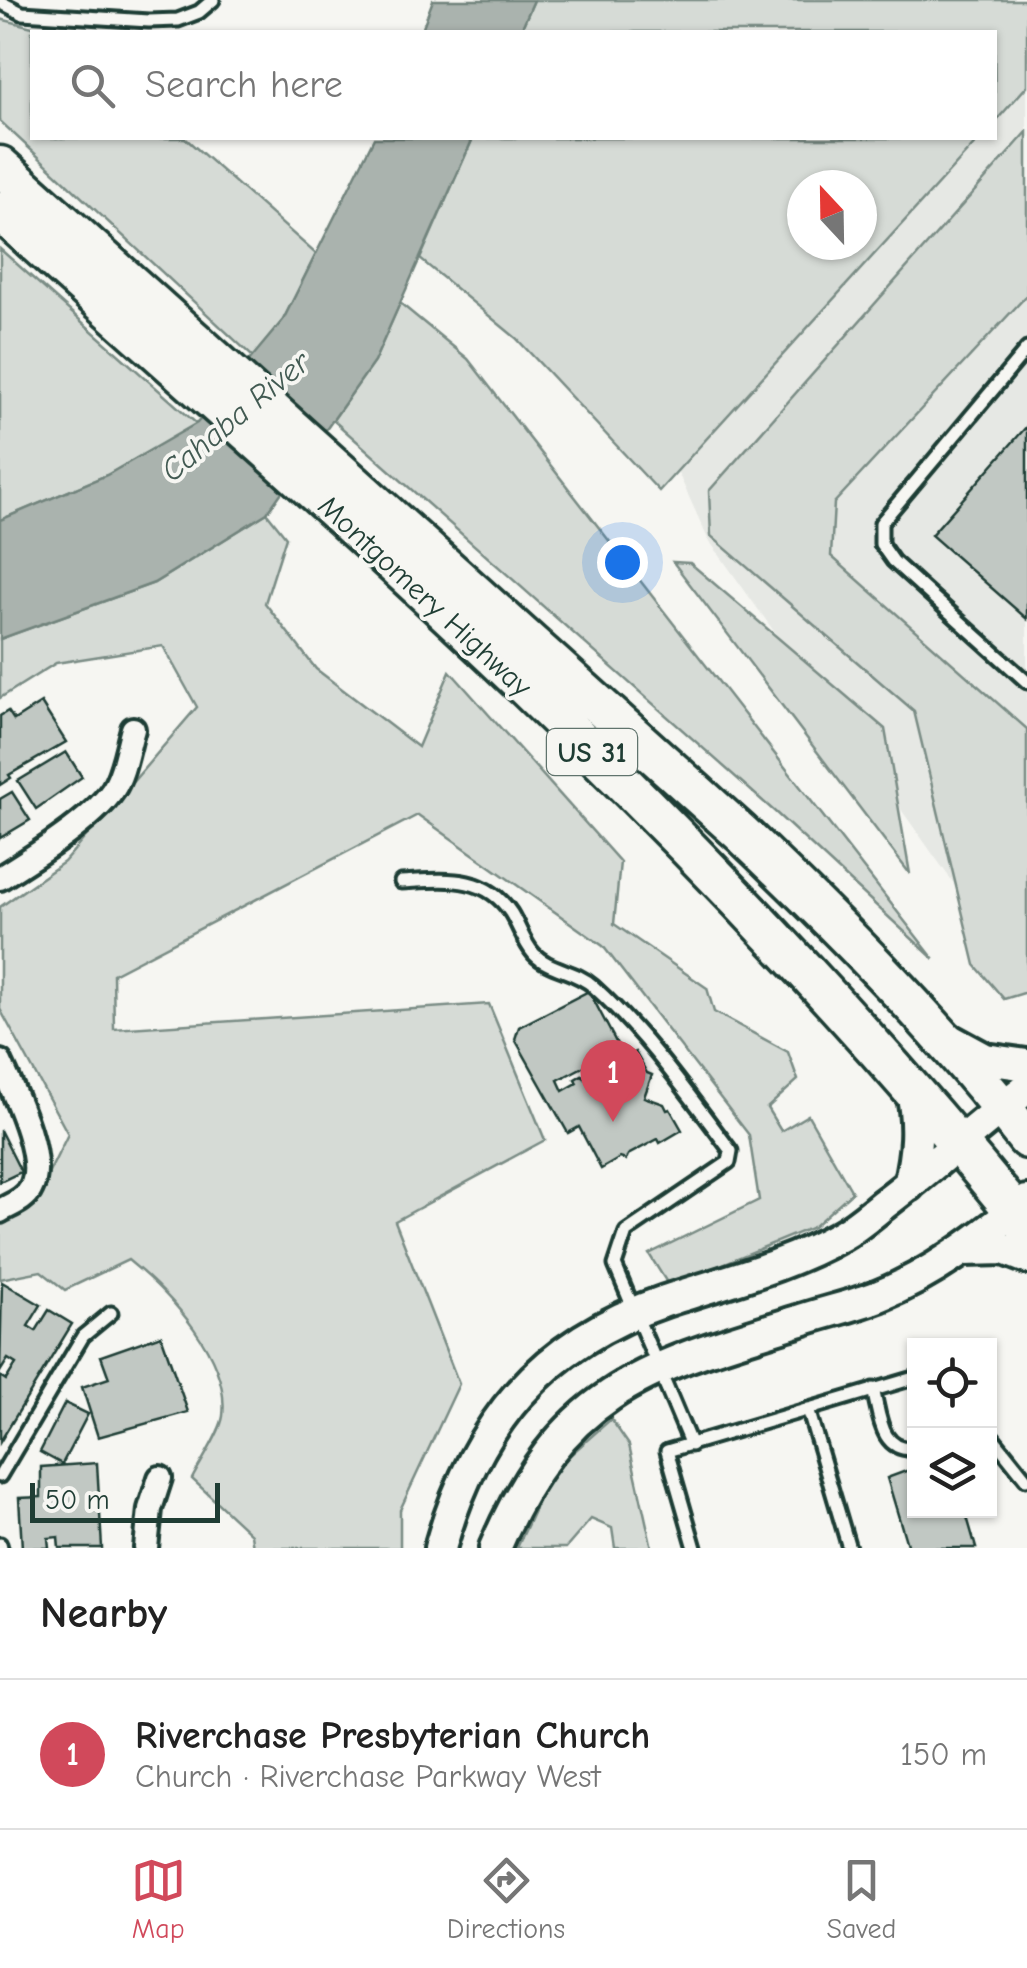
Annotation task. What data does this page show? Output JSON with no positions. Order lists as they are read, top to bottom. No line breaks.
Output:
{"streets":{"main road":["Montgomery Highway","US 31"]},"water":["Cahaba River"],"scale_bar":"50 m","north":"top","page":{"search":"Search here","pins":"1","scale":"50 m","heading":"Nearby","list":[{"mark":"1","name":"Riverchase Presbyterian Church","note":"Church · Riverchase Parkway West","value":"150 m"}],"nav":["Map","Directions","Saved"]}}
